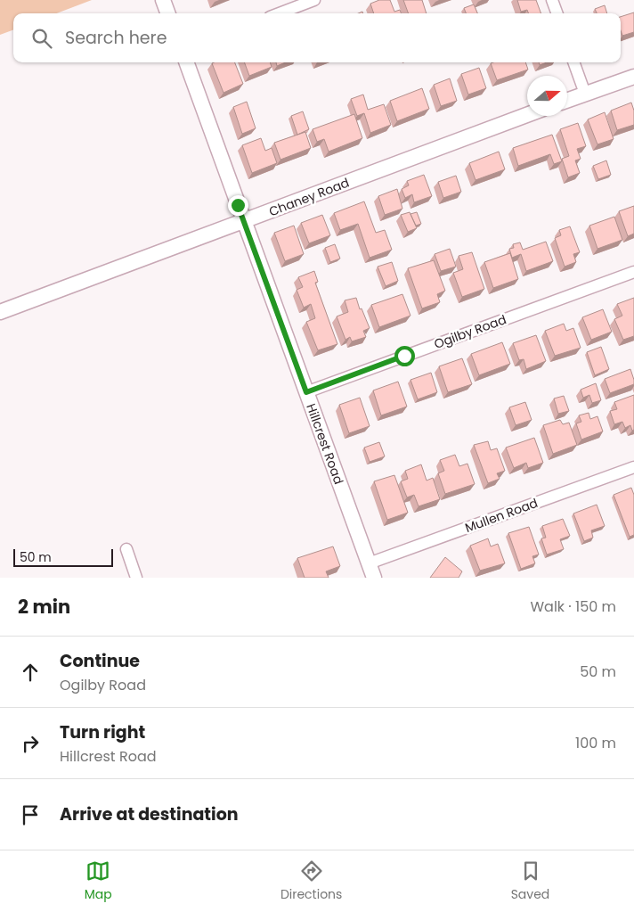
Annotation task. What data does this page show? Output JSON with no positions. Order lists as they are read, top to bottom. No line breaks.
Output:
{"streets":{"street":["Chaney Road","Ogilby Road","Hillcrest Road","Mullen Road"]},"crossings":[["Chaney Road","Hillcrest Road"],["Ogilby Road","Hillcrest Road"],["Hillcrest Road","Mullen Road"]],"scale_bar":"50 m","north":"right","page":{"search":"Search here","scale":"50 m","heading":["2 min","Walk · 150 m"],"list":[["Continue","Ogilby Road","50 m"],["Turn right","Hillcrest Road","100 m"],"Arrive at destination"],"nav":["Map","Directions","Saved"]}}
